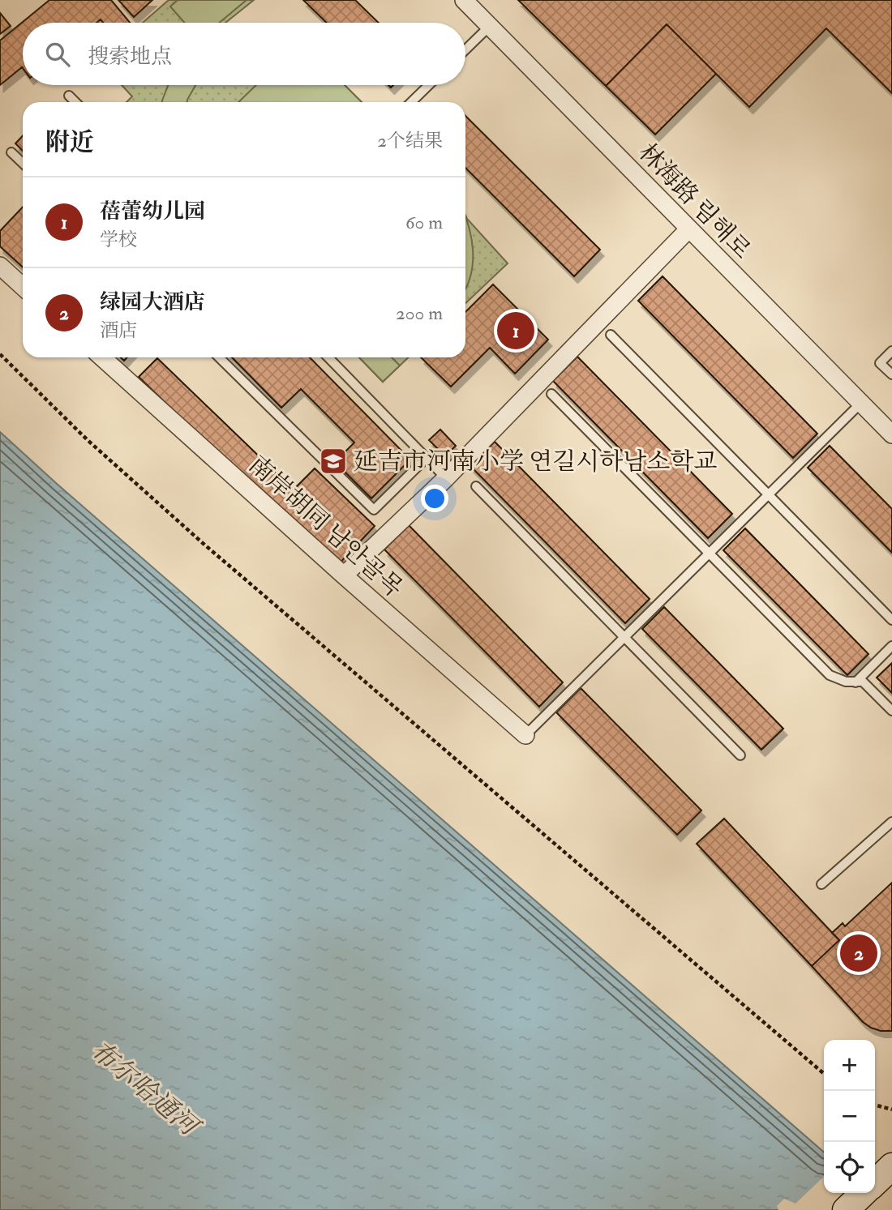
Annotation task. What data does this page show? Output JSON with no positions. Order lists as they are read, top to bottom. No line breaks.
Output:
{"streets":{"street":["林海路 림해로","南岸胡同 남안골목"]},"water":["布尔哈通河"],"places":{"school or university":["延吉市河南小学 연길시하남소학교"]},"page":{"search":"搜索地点","heading":["附近","2个结果"],"list":[{"mark":"1","name":"蓓蕾幼儿园","note":"学校","value":"60 m"},{"mark":"2","name":"绿园大酒店","note":"酒店","value":"200 m"}],"pins":["1","2"],"map_buttons":["+","−"]}}
